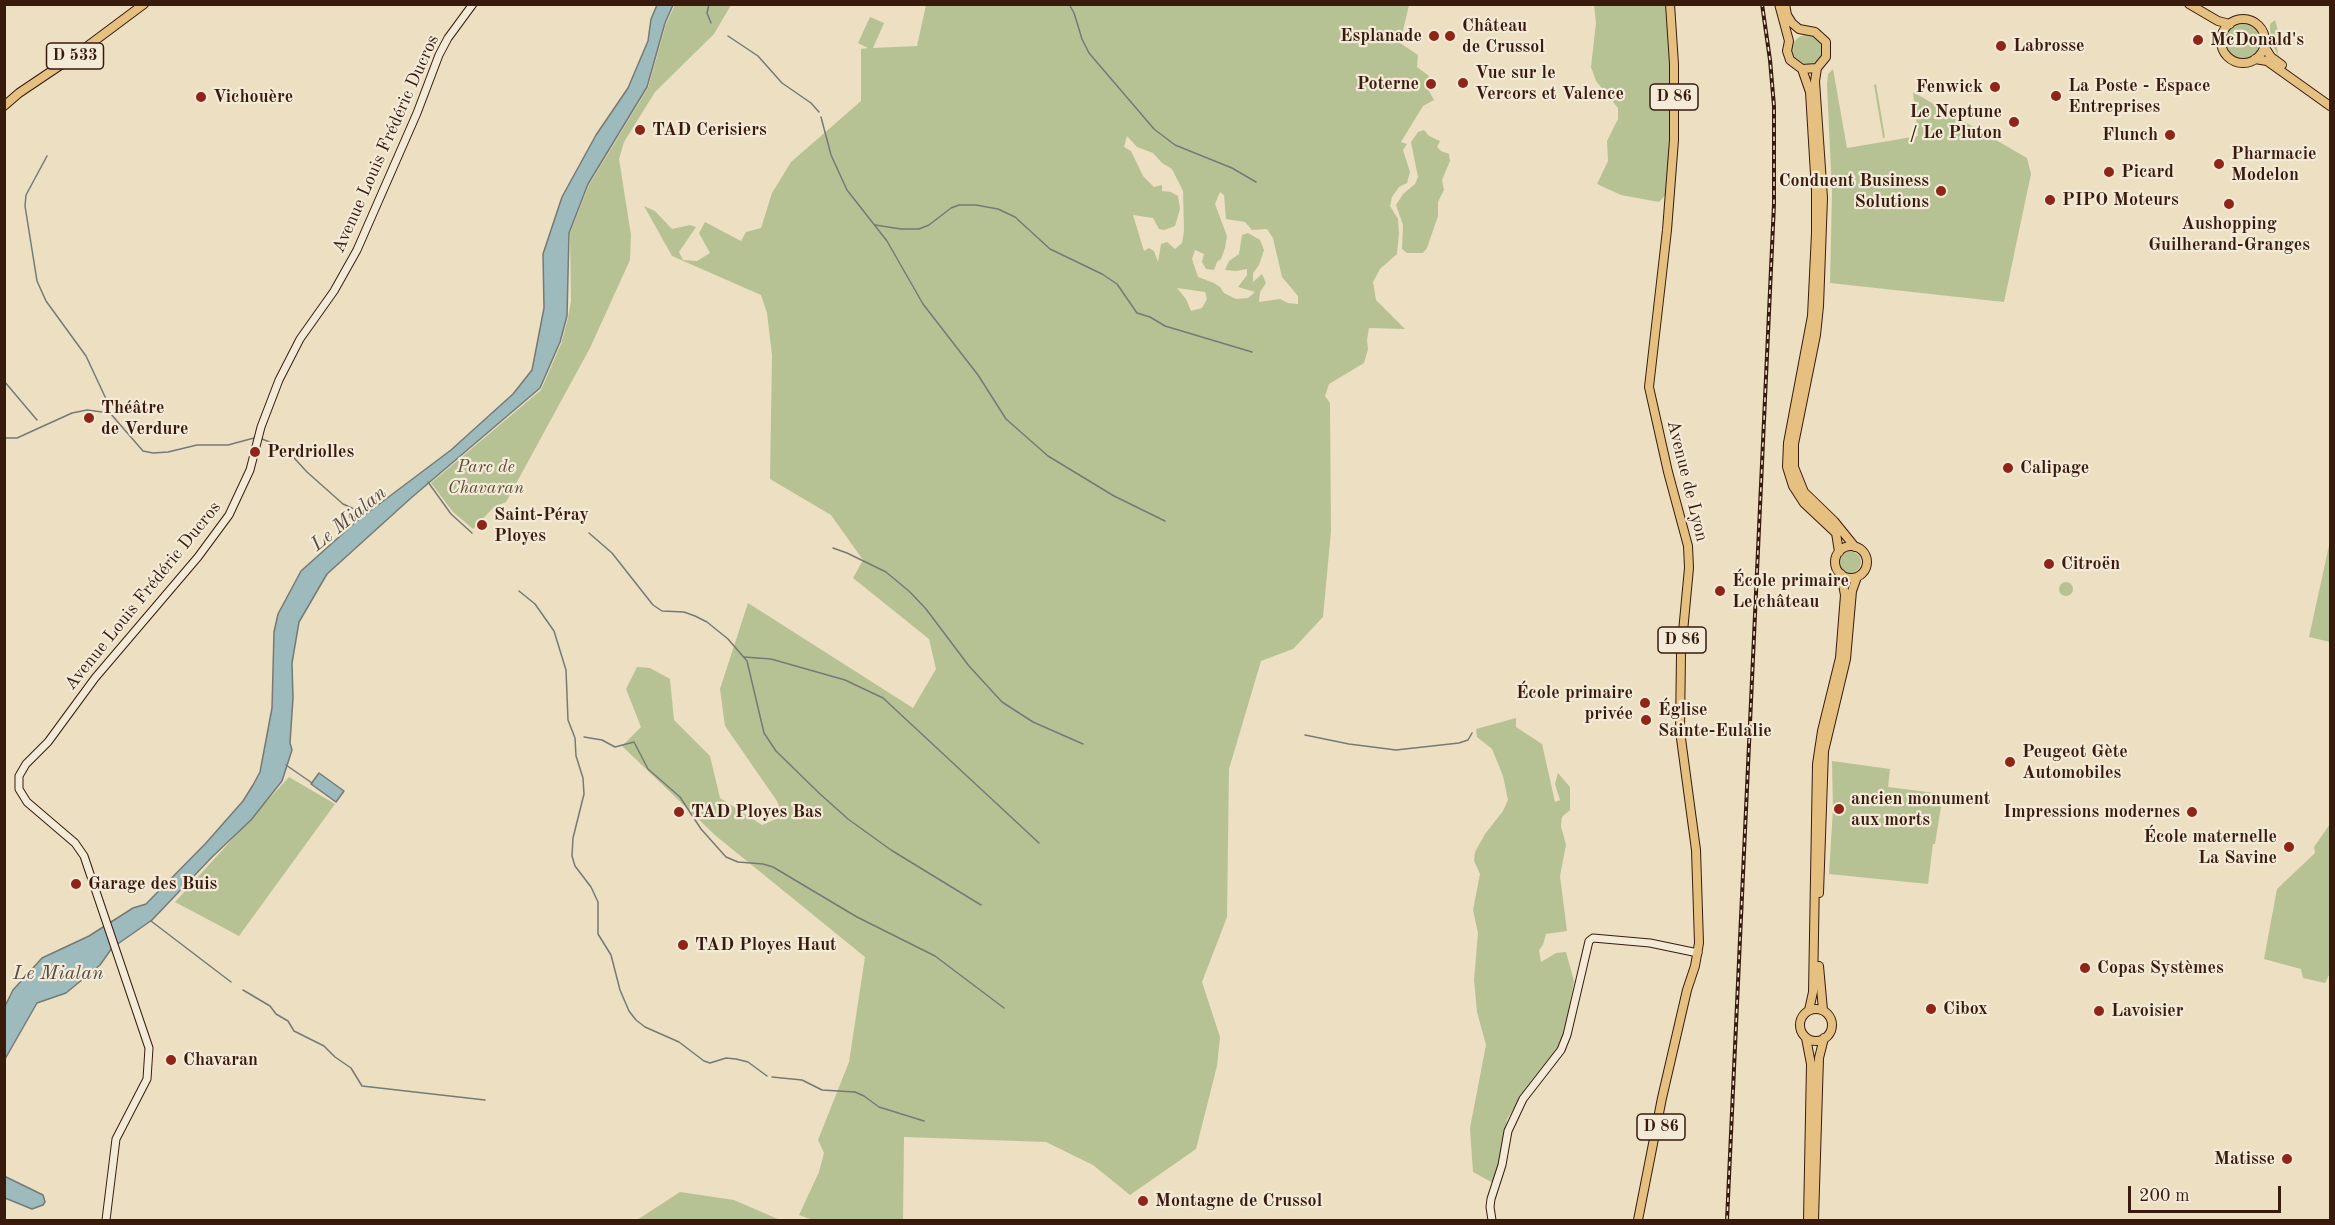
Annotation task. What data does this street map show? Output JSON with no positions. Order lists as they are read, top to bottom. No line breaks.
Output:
{"streets":{"main road":["D 533","D 86","Avenue Louis Frédéric Ducros","Avenue de Lyon"]},"crossings":[["D 86","Avenue de Lyon"]],"water":["Le Mialan"],"parks":["Parc de Chavaran"],"places":["Esplanade","Château de Crussol","McDonald's","Labrosse","Vue sur le Vercors et Valence","Poterne","Fenwick","La Poste - Espace Entreprises","Vichouère","Le Neptune / Le Pluton","TAD Cerisiers","Flunch","Pharmacie Modelon","Picard","Conduent Business Solutions","PIPO Moteurs","Aushopping Guilherand-Granges","Théâtre de Verdure","Perdriolles","Calipage","Saint-Péray Ployes","Citroën","École primaire Le château","École primaire privée","Église Sainte-Eulalie","Peugeot Gète Automobiles","ancien monument aux morts","TAD Ployes Bas","Impressions modernes","École maternelle La Savine","Garage des Buis","TAD Ployes Haut","Copas Systèmes","Cibox","Lavoisier","Chavaran","Matisse","Montagne de Crussol"],"scale_bar":"200 m"}
